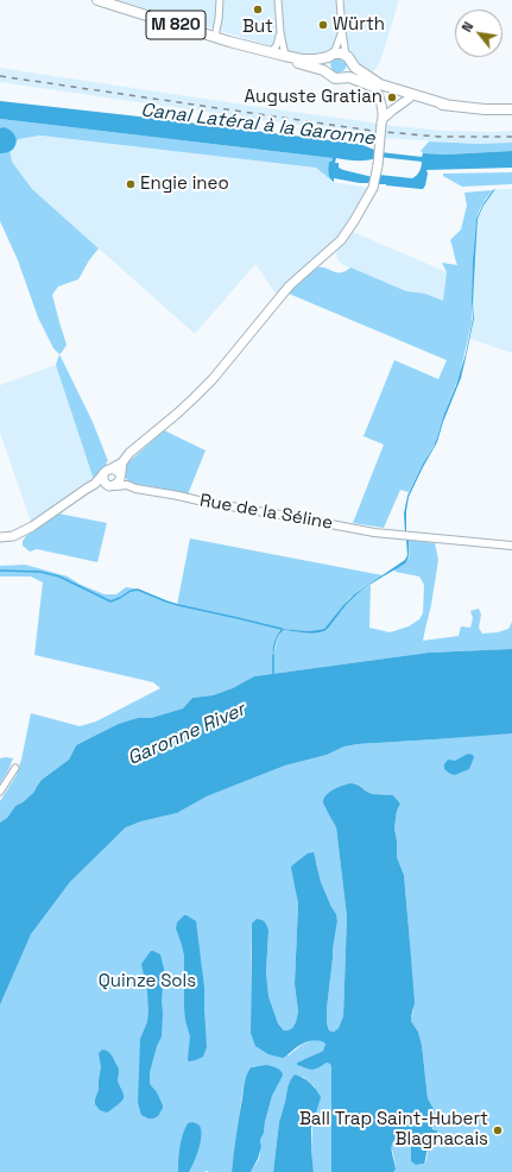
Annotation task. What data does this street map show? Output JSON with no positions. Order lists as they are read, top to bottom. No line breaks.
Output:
{"streets":{"main road":["M 820"],"street":["Rue de la Séline"]},"water":["Canal Latéral à la Garonne","Garonne River"],"parks":["Quinze Sols"],"places":["But","Würth","Auguste Gratian","Engie ineo","Ball Trap Saint-Hubert Blagnacais"],"north":"top left"}
